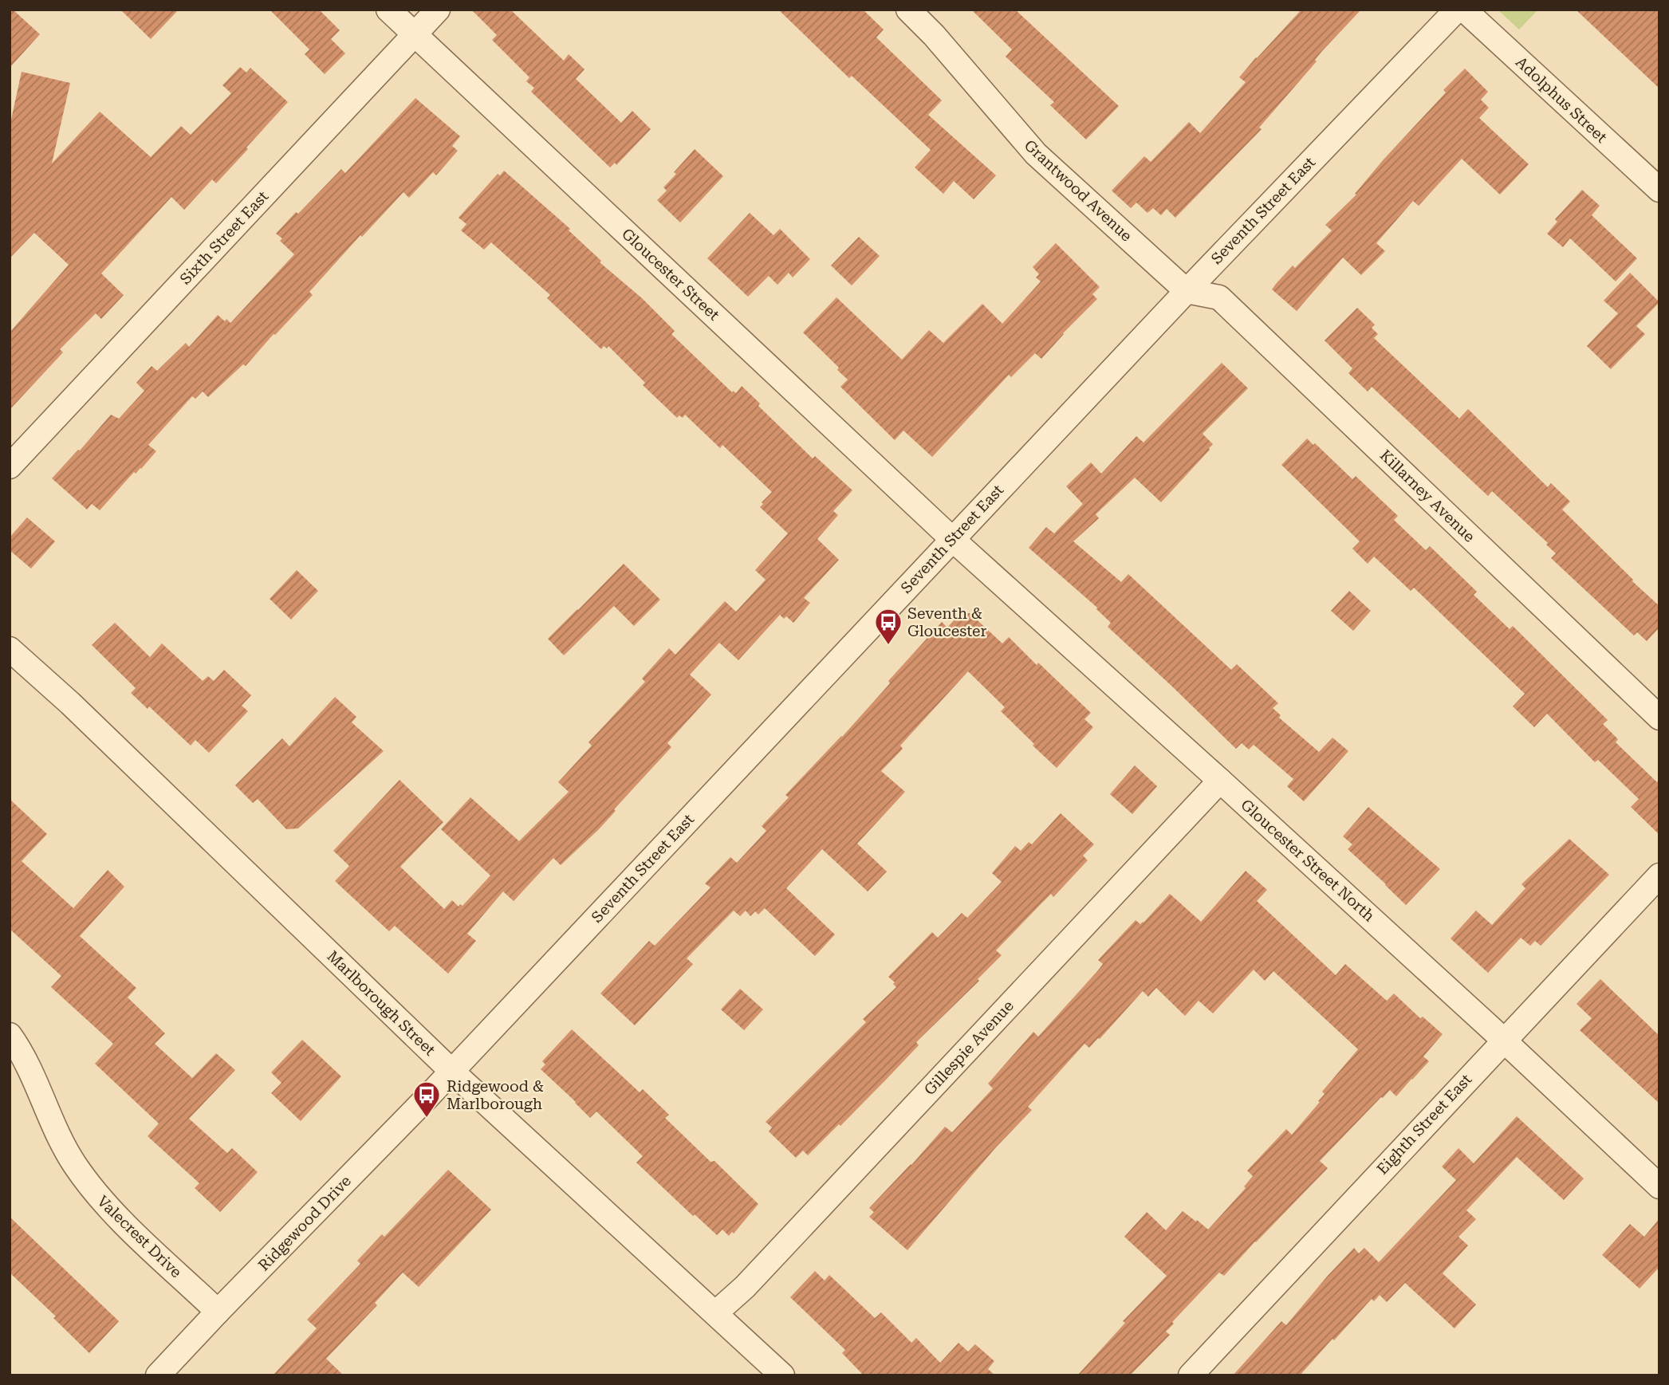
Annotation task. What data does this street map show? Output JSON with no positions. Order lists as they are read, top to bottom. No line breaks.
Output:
{"streets":{"street":["Adolphus Street","Grantwood Avenue","Seventh Street East","Sixth Street East","Gloucester Street","Killarney Avenue","Gloucester Street North","Marlborough Street","Gillespie Avenue","Eighth Street East","Ridgewood Drive","Valecrest Drive"]},"crossings":[["Grantwood Avenue","Seventh Street East"],["Grantwood Avenue","Killarney Avenue"],["Seventh Street East","Gloucester Street"],["Seventh Street East","Killarney Avenue"],["Seventh Street East","Gloucester Street North"],["Seventh Street East","Marlborough Street"],["Seventh Street East","Ridgewood Drive"],["Sixth Street East","Gloucester Street"],["Gloucester Street","Gloucester Street North"],["Gloucester Street North","Gillespie Avenue"],["Gloucester Street North","Eighth Street East"],["Marlborough Street","Gillespie Avenue"],["Marlborough Street","Ridgewood Drive"],["Ridgewood Drive","Valecrest Drive"]],"places":{"bus stop":["Seventh & Gloucester","Ridgewood & Marlborough"]}}
